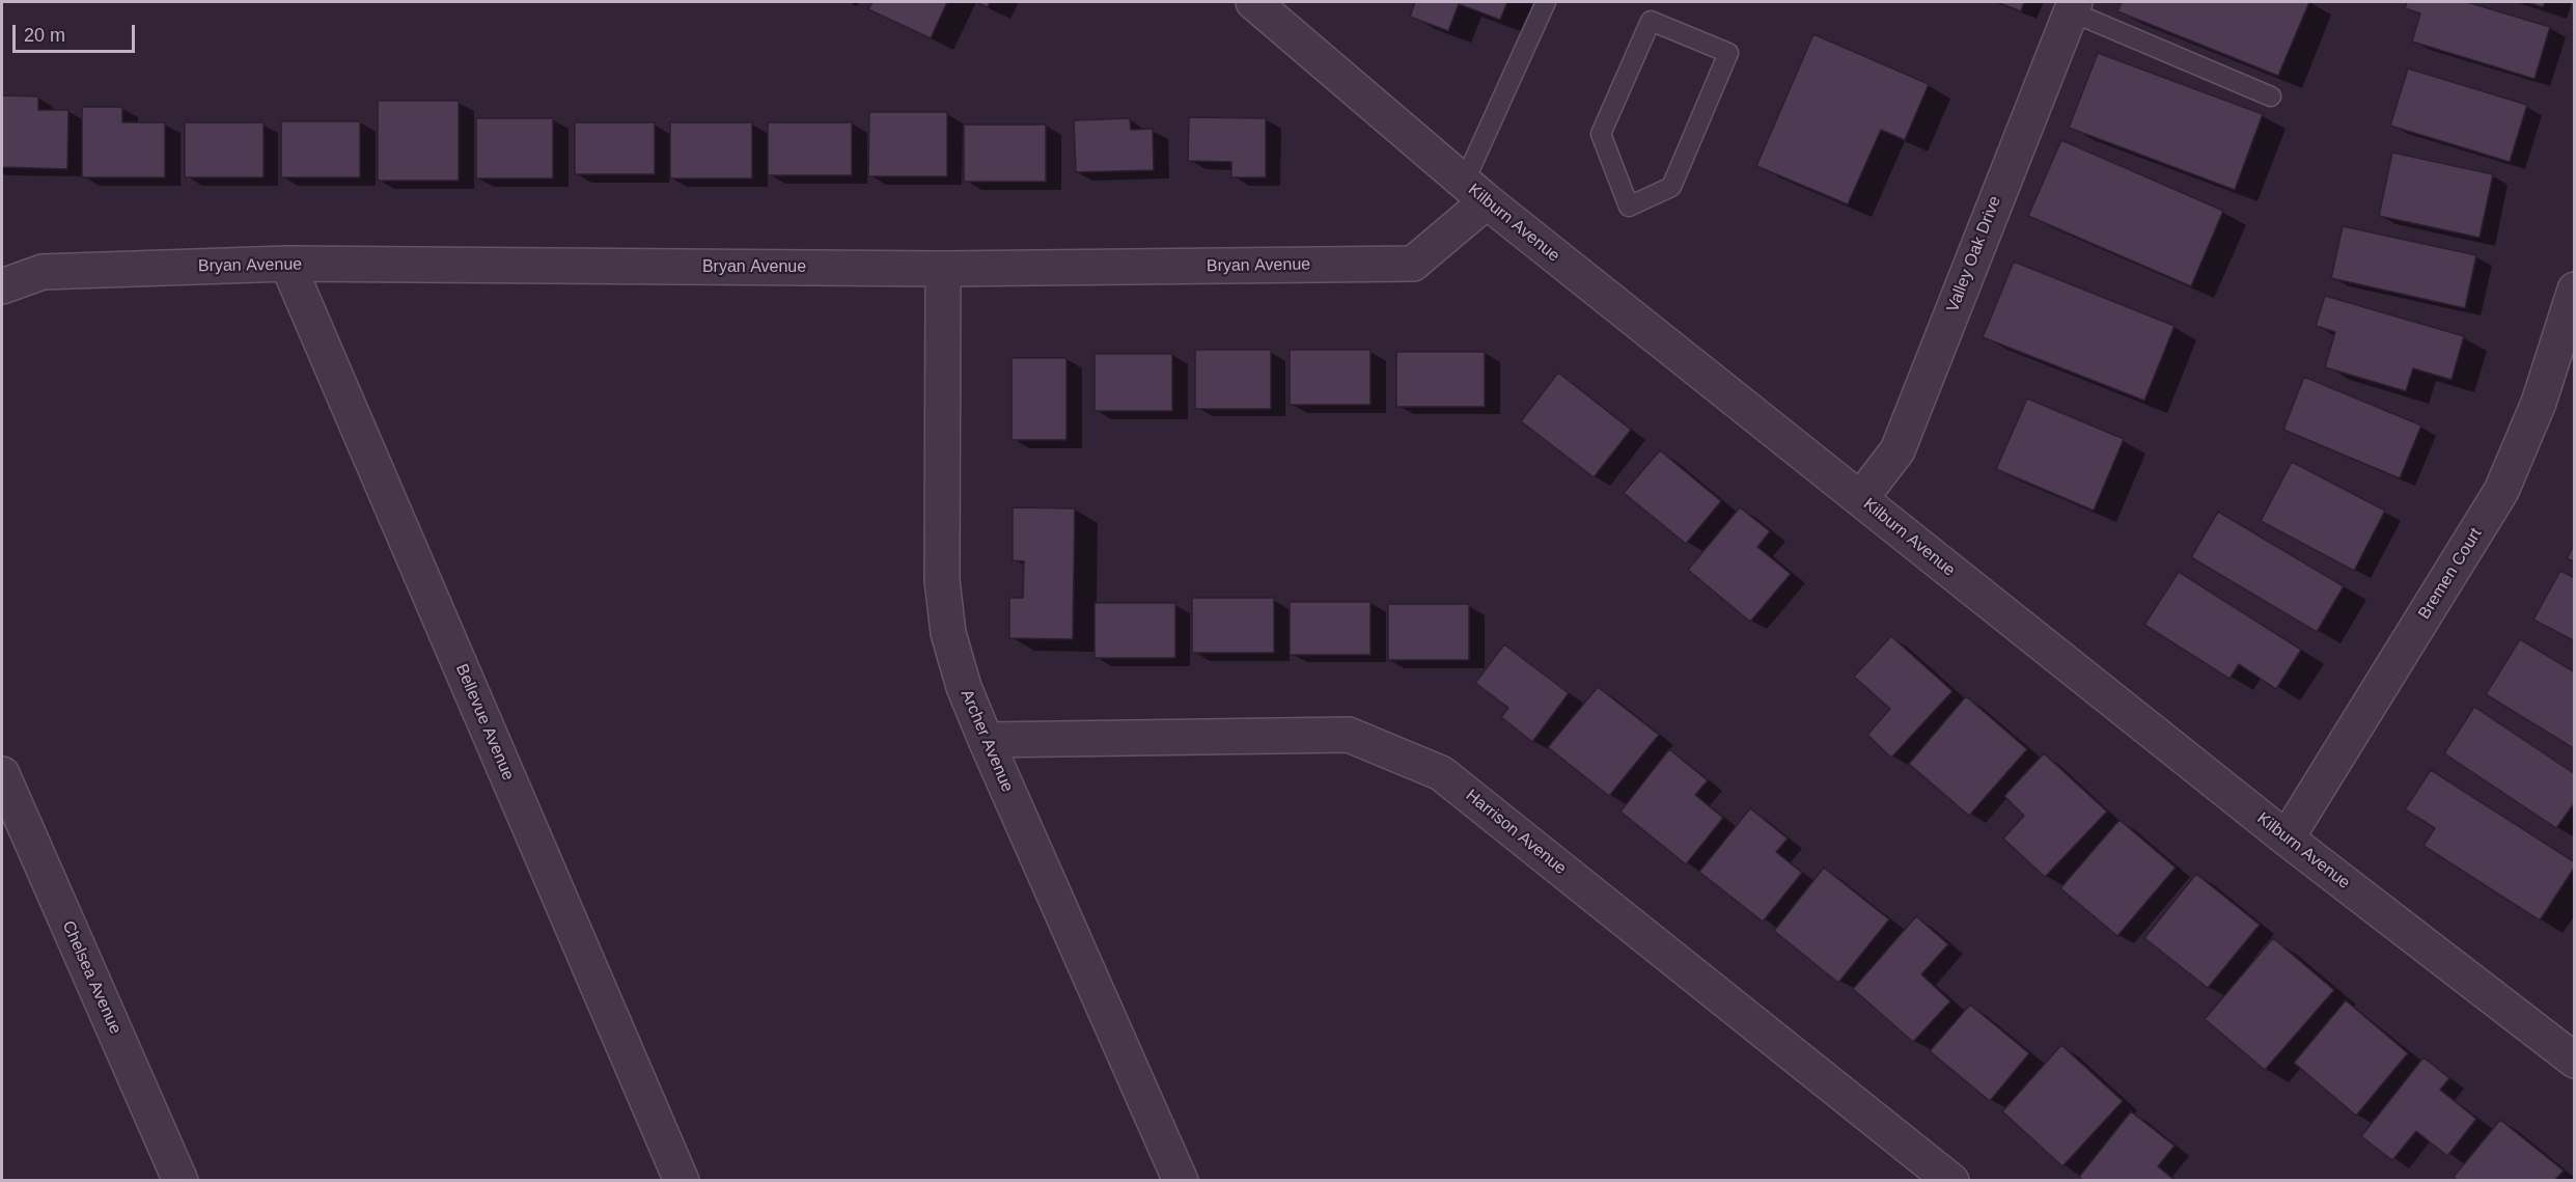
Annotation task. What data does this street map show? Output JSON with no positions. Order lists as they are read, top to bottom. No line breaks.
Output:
{"streets":{"street":["Kilburn Avenue","Valley Oak Drive","Bryan Avenue","Bremen Court","Bellevue Avenue","Archer Avenue","Harrison Avenue","Chelsea Avenue"]},"crossings":[["Kilburn Avenue","Valley Oak Drive"],["Kilburn Avenue","Bryan Avenue"],["Kilburn Avenue","Bremen Court"],["Bryan Avenue","Bellevue Avenue"],["Bryan Avenue","Archer Avenue"],["Archer Avenue","Harrison Avenue"]],"scale_bar":"20 m"}
